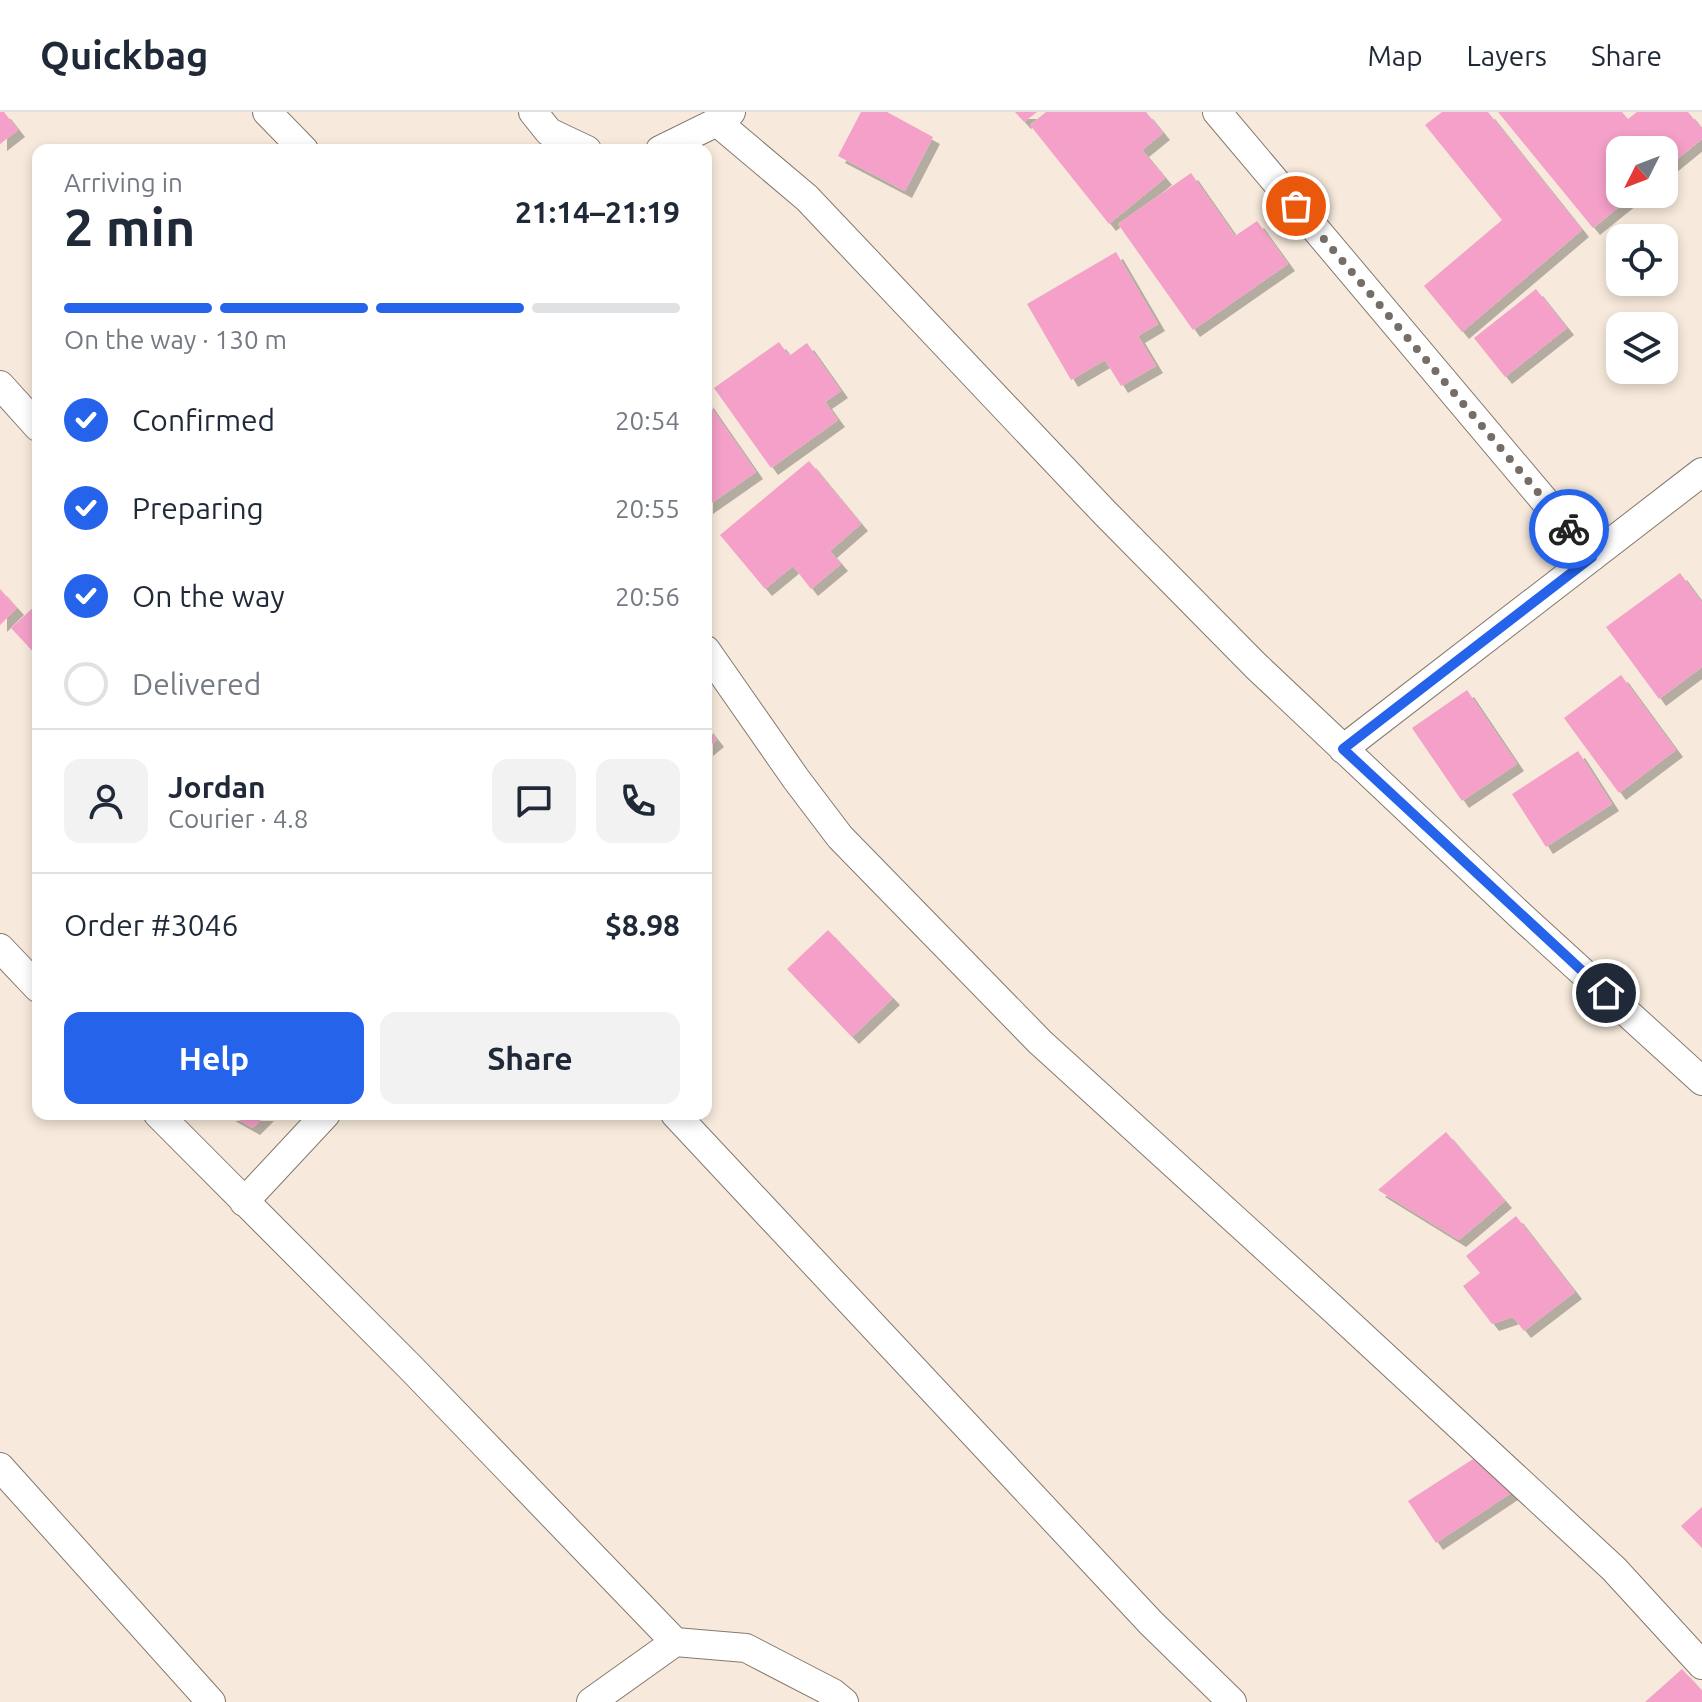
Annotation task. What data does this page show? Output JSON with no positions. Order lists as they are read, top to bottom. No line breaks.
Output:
{"north":"bottom left","page":{"header":"Quickbag","nav":["Map","Layers","Share"],"heading":["2 min","Arriving in","21:14–21:19"],"panel":["Jordan","Courier · 4.8","Order #3046","$8.98"],"bar":"On the way · 130 m","list":[["Confirmed","20:54"],["Preparing","20:55"],["On the way","20:56"],"Delivered"],"buttons":["Help","Share"]}}
